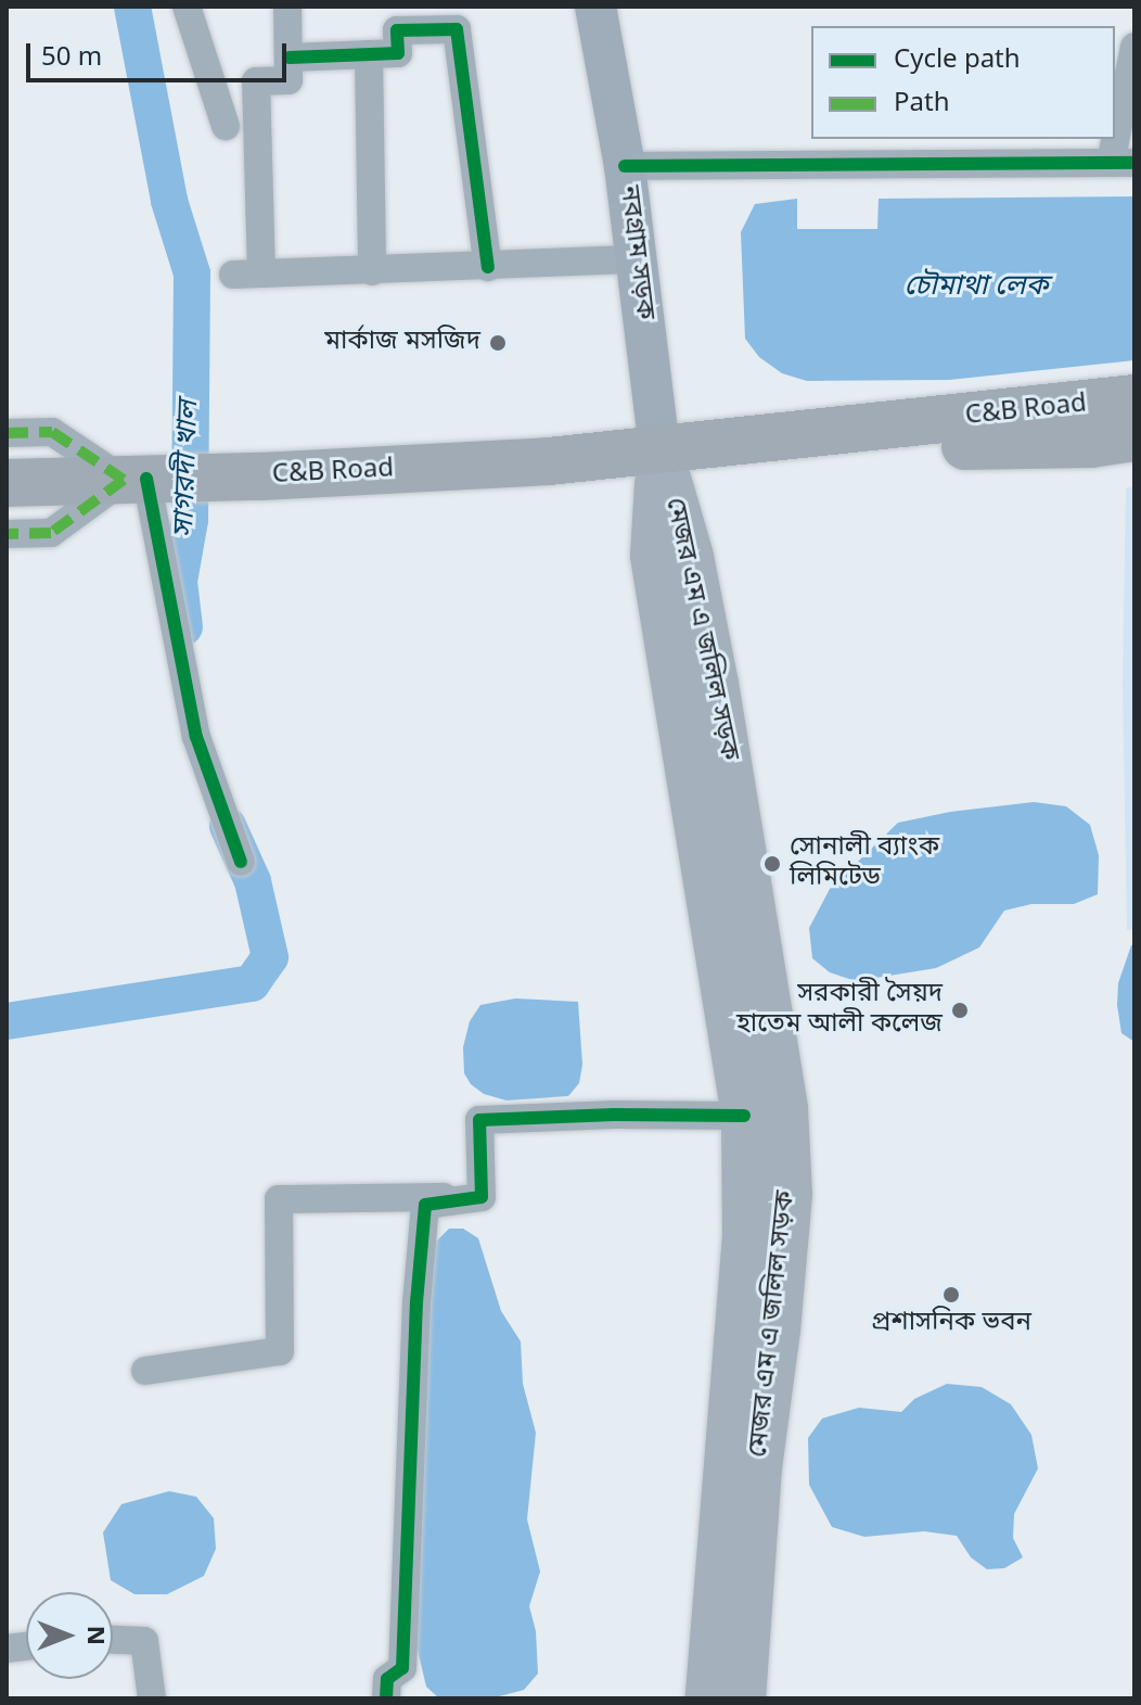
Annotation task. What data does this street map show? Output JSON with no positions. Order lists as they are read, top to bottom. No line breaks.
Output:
{"streets":{"highway":["C&B Road"],"main road":["নবগ্রাম সড়ক","মেজর এম এ জলিল সড়ক"]},"crossings":[["নবগ্রাম সড়ক","C&B Road"],["নবগ্রাম সড়ক","মেজর এম এ জলিল সড়ক"],["C&B Road","মেজর এম এ জলিল সড়ক"]],"water":["চৌমাথা লেক","সাগরদী খাল"],"places":["মার্কাজ মসজিদ","সোনালী ব্যাংক লিমিটেড","সরকারী সৈয়দ হাতেম আলী কলেজ","প্রশাসনিক ভবন"],"legend":["Cycle path","Path"],"scale_bar":"50 m","north":"right"}
